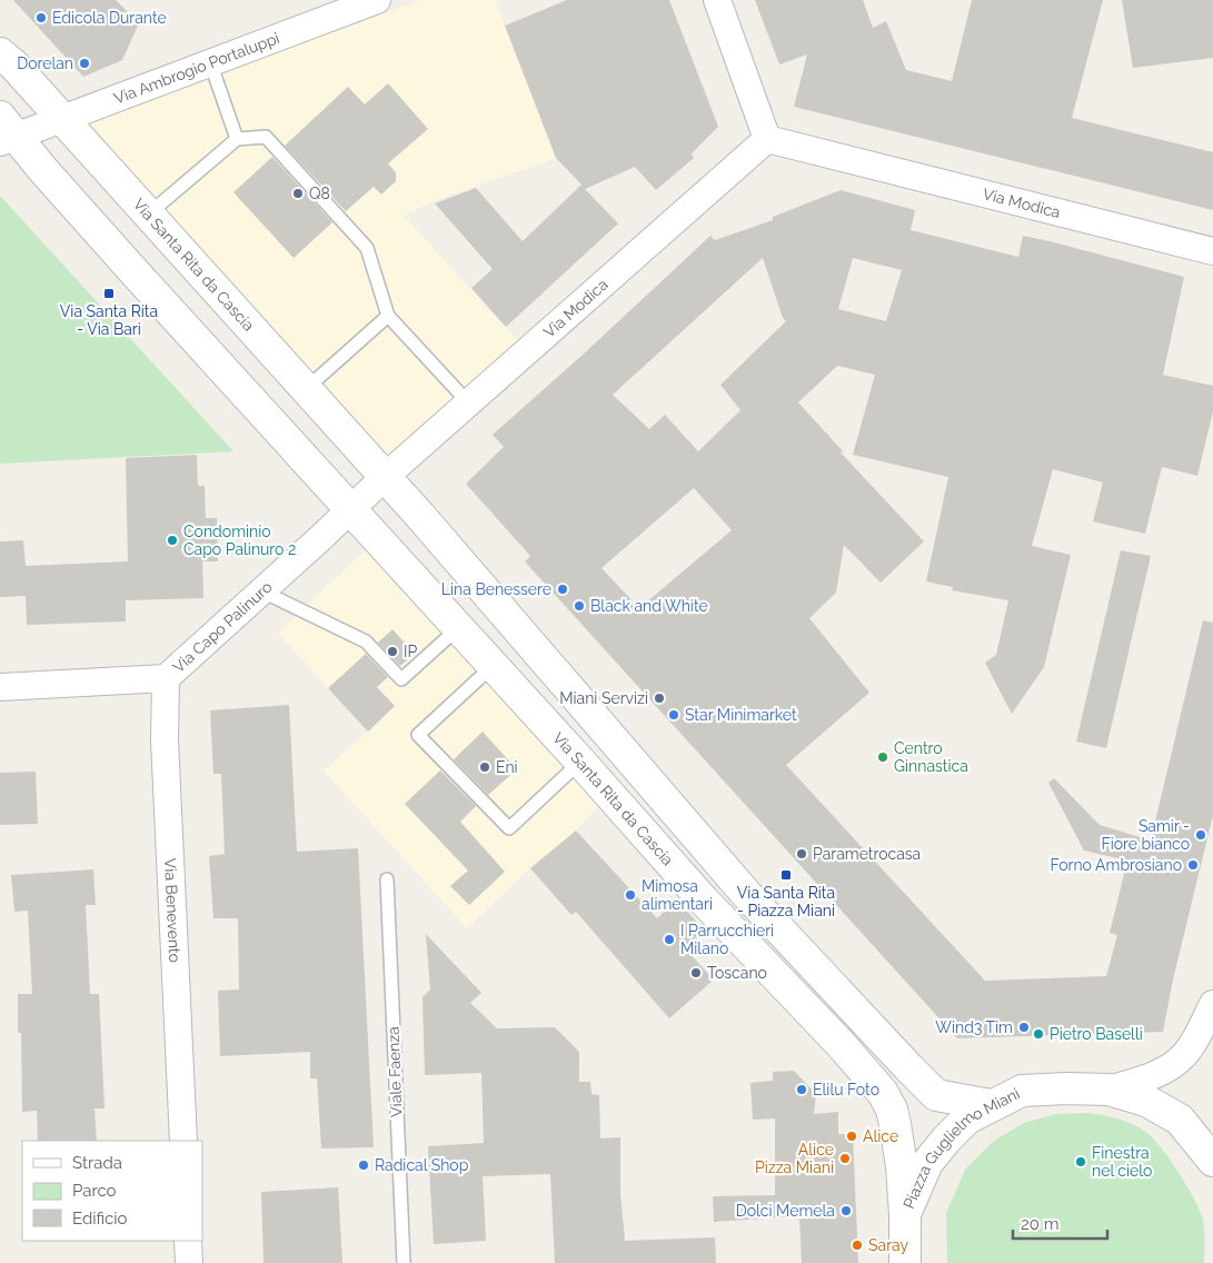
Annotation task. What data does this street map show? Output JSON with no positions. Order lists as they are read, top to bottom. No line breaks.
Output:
{"streets":{"main road":["Via Santa Rita da Cascia","Piazza Guglielmo Miani"],"street":["Via Ambrogio Portaluppi","Via Modica","Via Capo Palinuro","Via Benevento"],"lane":["Viale Faenza"]},"crossings":[["Via Ambrogio Portaluppi","Via Santa Rita da Cascia"],["Via Modica","Via Santa Rita da Cascia"],["Via Santa Rita da Cascia","Via Capo Palinuro"],["Via Santa Rita da Cascia","Piazza Guglielmo Miani"],["Via Capo Palinuro","Via Benevento"]],"places":{"other":["Edicola Durante","Dorelan","Q8","Condominio Capo Palinuro 2","Lina Benessere","Black and White","IP","Miani Servizi","Star Minimarket","Centro Ginnastica","Eni","Samir - Fiore bianco","Parametrocasa","Forno Ambrosiano","Mimosa alimentari","I Parrucchieri Milano","Toscano","Wind3 Tim","Pietro Baselli","Elilu Foto","Alice","Alice Pizza Miani","Finestra nel cielo","Radical Shop","Dolci Memela","Saray"],"transit":["Via Santa Rita - Via Bari","Via Santa Rita - Piazza Miani"]},"legend":["Strada","Parco","Edificio"],"scale_bar":"20 m"}
